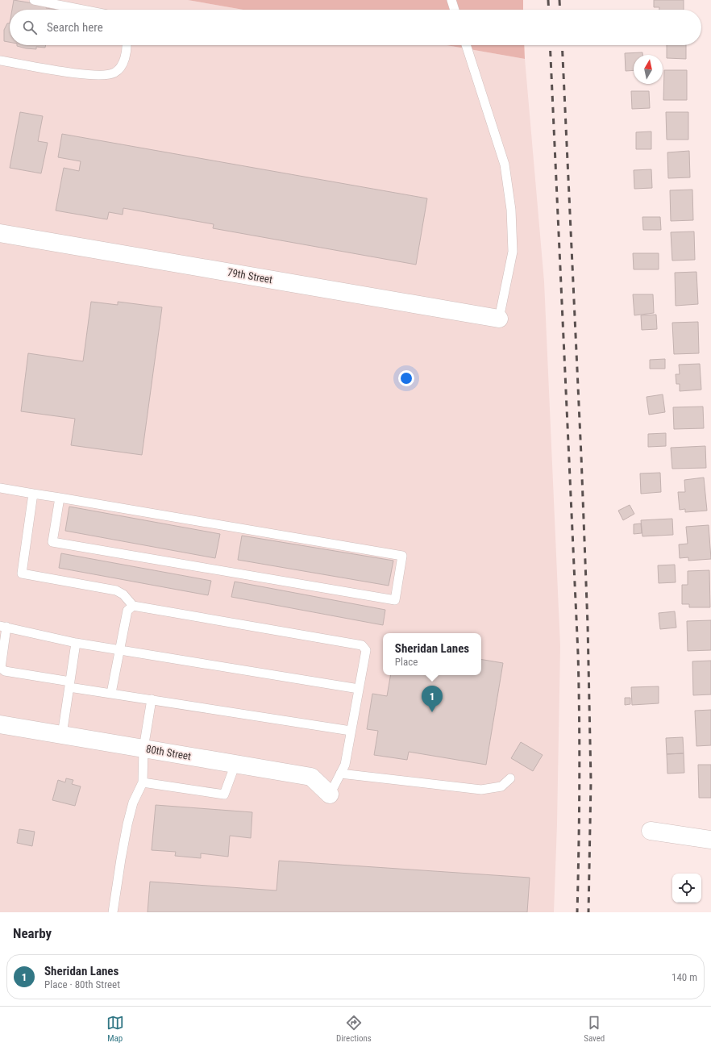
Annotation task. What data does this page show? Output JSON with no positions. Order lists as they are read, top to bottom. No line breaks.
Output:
{"streets":{"street":["79th Street","80th Street"]},"north":"top","page":{"search":"Search here","popup":["Sheridan Lanes","Place"],"pins":"1","heading":"Nearby","list":[{"mark":"1","name":"Sheridan Lanes","note":"Place · 80th Street","value":"140 m"}],"nav":["Map","Directions","Saved"]}}
